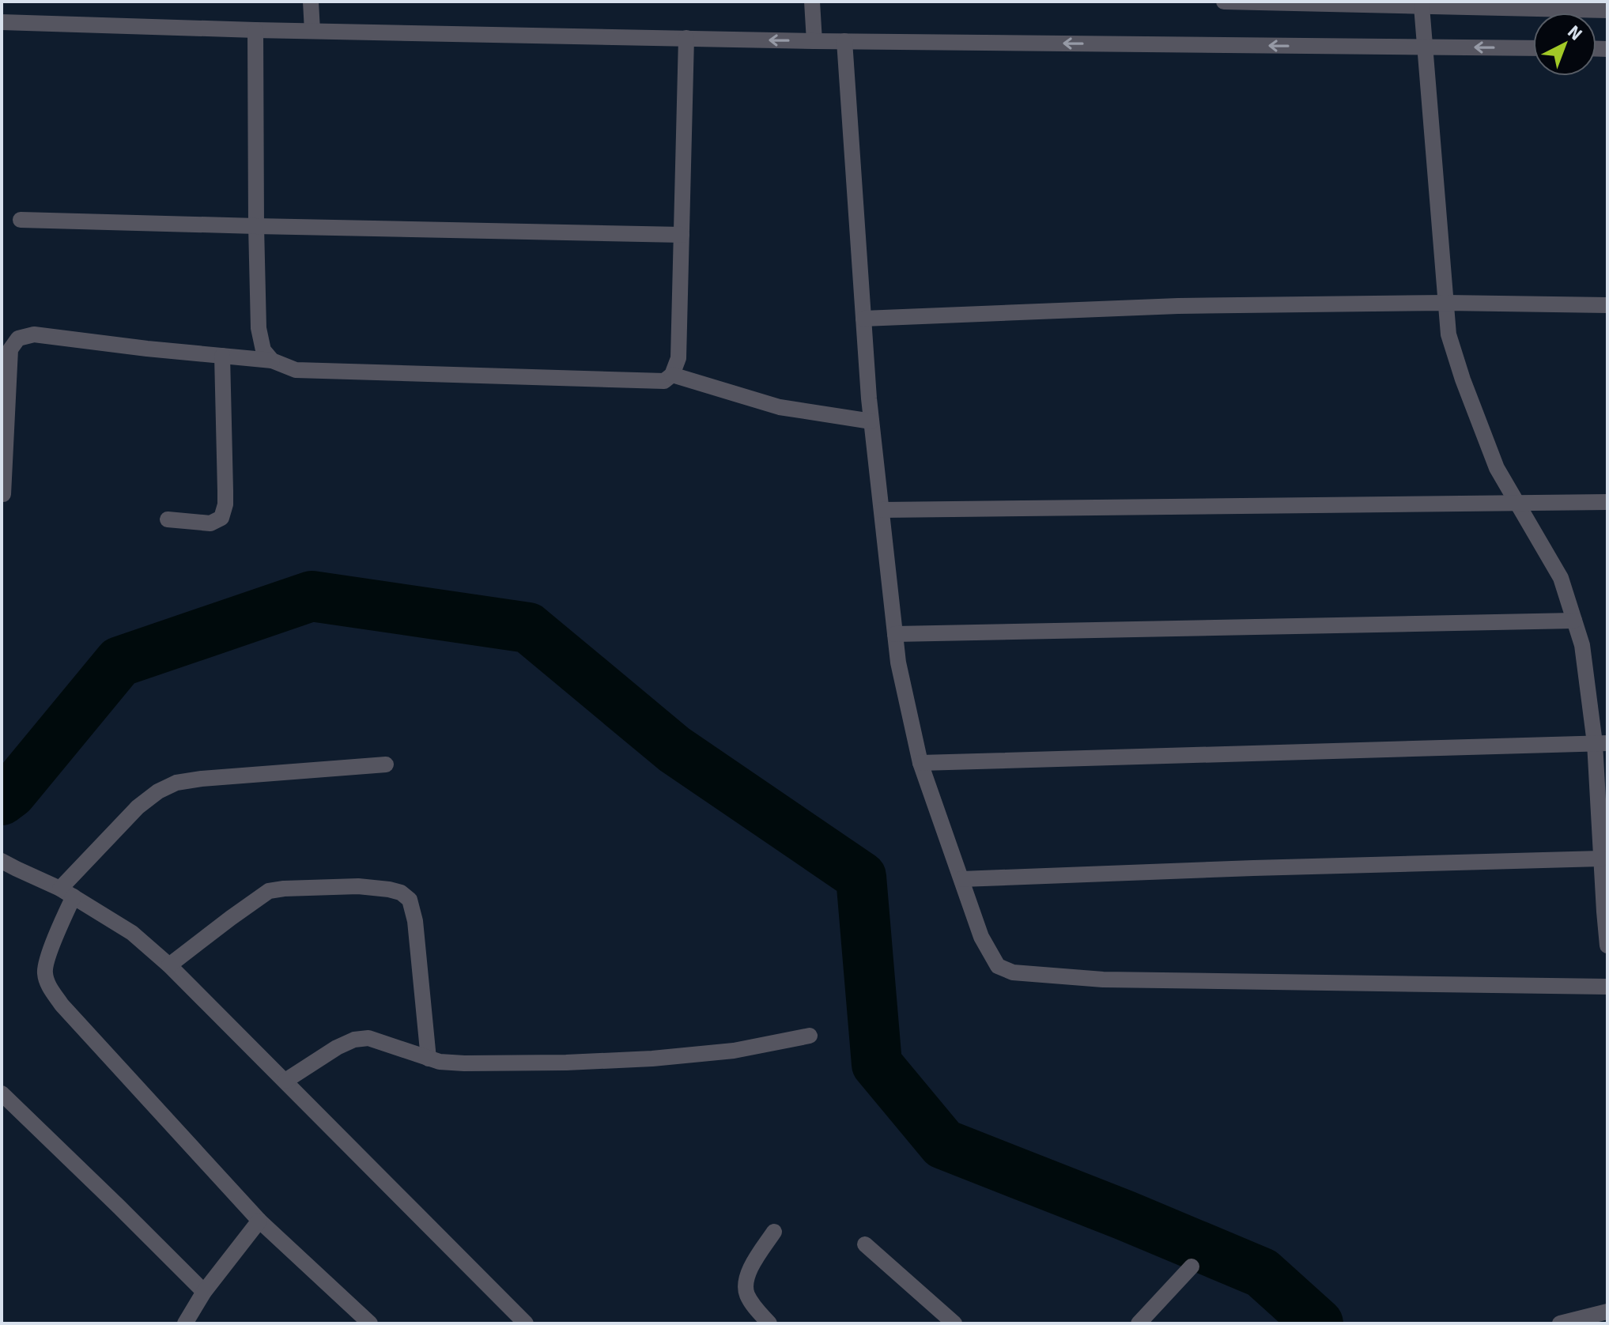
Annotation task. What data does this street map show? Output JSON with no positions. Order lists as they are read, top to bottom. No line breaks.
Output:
{"north":"top right"}
